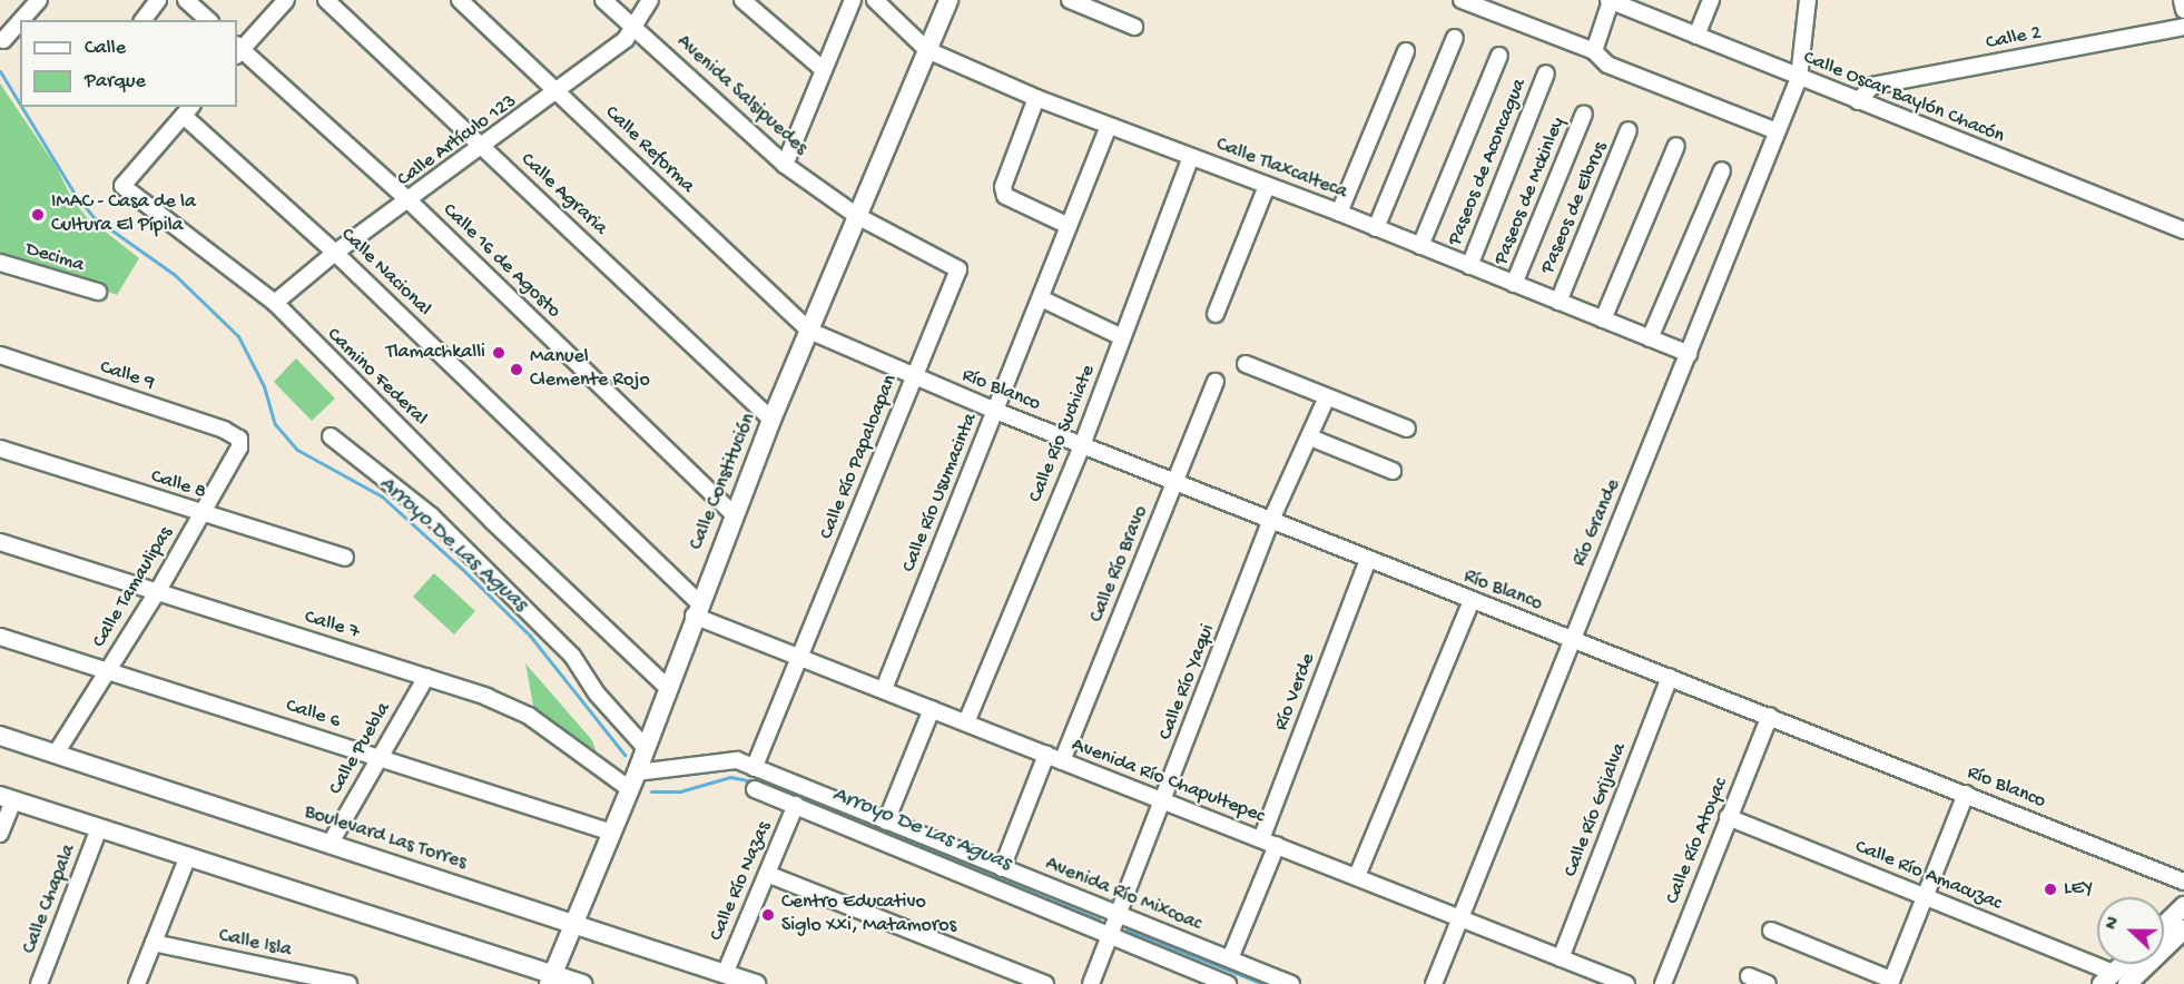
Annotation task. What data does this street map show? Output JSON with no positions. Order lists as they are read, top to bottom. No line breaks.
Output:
{"streets":{"main road":["Calle Constitución","Boulevard Las Torres"],"street":["Calle 2","Avenida Salsipuedes","Calle Oscar Baylón Chacón","Calle Artículo 123","Calle Reforma","Paseos de Aconcagua","Calle Tlaxcalteca","Paseos de Mckinley","Calle Agraria","Paseos de Elbrus","Decima","Calle 16 de Agosto","Calle Nacional","Calle 9","Camino Federal","Río Blanco","Calle Río Suchiate","Calle Río Papaloapan","Calle 8","Calle Río Usumacinta","Río Grande","Calle Río Bravo","Calle Tamaulipas","Calle 7","Calle Río Yaqui","Río Verde","Calle 6","Calle Puebla","Avenida Río Chapultepec","Calle Río Grijalva","Calle Río Atoyac","Calle Río Amacuzac","Calle Río Nazas","Avenida Río Mixcoac","Calle Chapala","Calle Isla"]},"crossings":[["Calle 2","Calle Oscar Baylón Chacón"],["Avenida Salsipuedes","Calle Artículo 123"],["Avenida Salsipuedes","Calle Río Papaloapan"],["Avenida Salsipuedes","Calle Constitución"],["Calle Oscar Baylón Chacón","Río Grande"],["Calle Artículo 123","Calle Reforma"],["Calle Artículo 123","Calle Agraria"],["Calle Artículo 123","Calle 16 de Agosto"],["Calle Artículo 123","Calle Nacional"],["Calle Artículo 123","Camino Federal"],["Calle Reforma","Río Blanco"],["Calle Reforma","Calle Constitución"],["Paseos de Aconcagua","Calle Tlaxcalteca"],["Calle Tlaxcalteca","Paseos de Mckinley"],["Calle Tlaxcalteca","Paseos de Elbrus"],["Calle Tlaxcalteca","Calle Río Suchiate"],["Calle Tlaxcalteca","Calle Constitución"],["Calle Tlaxcalteca","Calle Río Usumacinta"],["Calle Tlaxcalteca","Río Grande"],["Calle Agraria","Calle Constitución"],["Calle 16 de Agosto","Calle Constitución"],["Calle Nacional","Camino Federal"],["Calle Nacional","Calle Constitución"],["Calle Nacional","Avenida Río Chapultepec"],["Calle 9","Calle Tamaulipas"],["Camino Federal","Calle Constitución"],["Río Blanco","Calle Río Suchiate"],["Río Blanco","Calle Río Papaloapan"],["Río Blanco","Calle Constitución"],["Río Blanco","Calle Río Usumacinta"],["Río Blanco","Río Grande"],["Río Blanco","Calle Río Bravo"],["Río Blanco","Calle Río Yaqui"],["Río Blanco","Río Verde"],["Río Blanco","Calle Río Grijalva"],["Río Blanco","Calle Río Atoyac"],["Calle Río Suchiate","Avenida Río Chapultepec"],["Calle Río Papaloapan","Calle Constitución"],["Calle Río Papaloapan","Avenida Río Chapultepec"],["Calle Río Papaloapan","Avenida Río Mixcoac"],["Calle Constitución","Calle 7"],["Calle Constitución","Calle 6"],["Calle Constitución","Avenida Río Chapultepec"],["Calle Constitución","Boulevard Las Torres"],["Calle Constitución","Avenida Río Mixcoac"],["Calle 8","Calle Tamaulipas"],["Calle Río Usumacinta","Avenida Río Chapultepec"],["Río Grande","Avenida Río Chapultepec"],["Calle Río Bravo","Avenida Río Chapultepec"],["Calle Tamaulipas","Calle 7"],["Calle Tamaulipas","Calle 6"],["Calle Tamaulipas","Boulevard Las Torres"],["Calle 7","Calle Puebla"],["Calle 7","Avenida Río Mixcoac"],["Calle Río Yaqui","Avenida Río Chapultepec"],["Calle Río Yaqui","Avenida Río Mixcoac"],["Río Verde","Avenida Río Chapultepec"],["Calle 6","Calle Puebla"],["Calle Puebla","Boulevard Las Torres"],["Avenida Río Chapultepec","Calle Río Grijalva"],["Boulevard Las Torres","Calle Río Nazas"],["Calle Río Atoyac","Calle Río Amacuzac"]],"water":["Arroyo De Las Aguas"],"places":["IMAC - Casa de la Cultura El Pípila","Tlamachkalli","Manuel Clemente Rojo","LEY","Centro Educativo Siglo Xxi, Matamoros"],"legend":["Calle","Parque"],"north":"left"}
